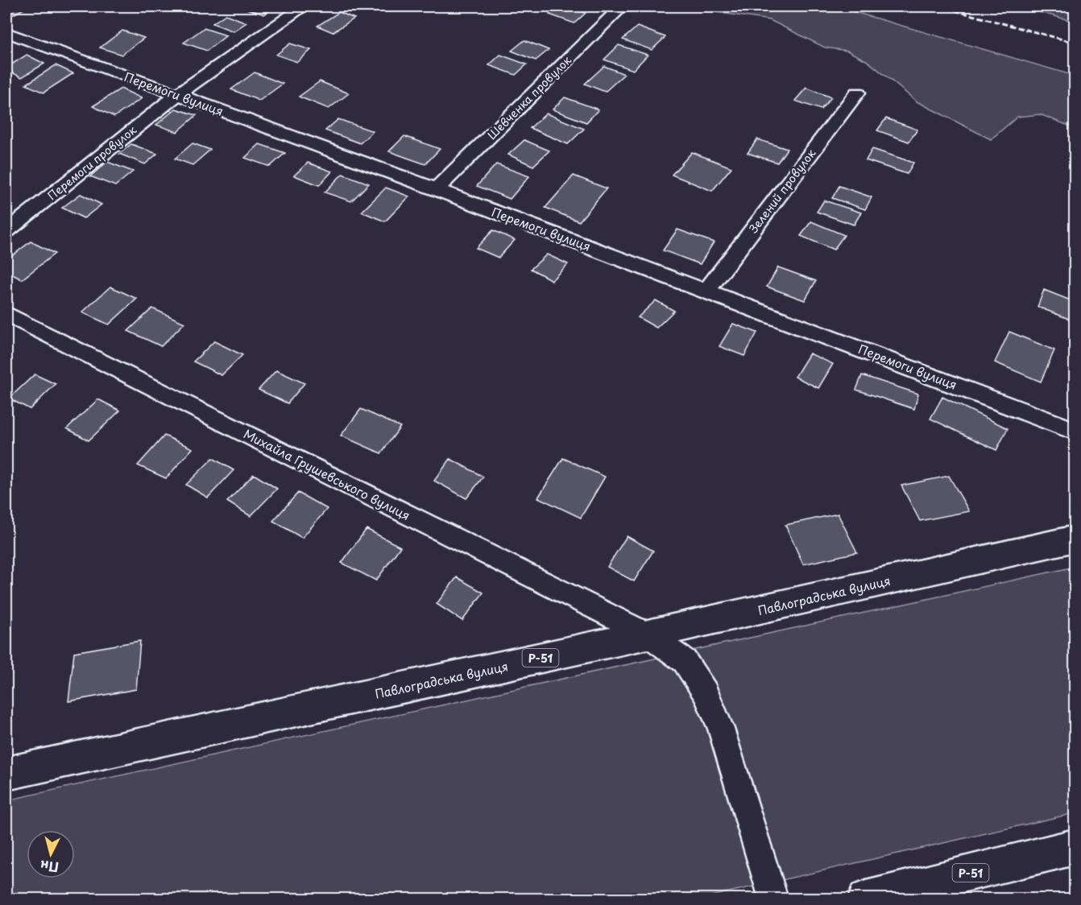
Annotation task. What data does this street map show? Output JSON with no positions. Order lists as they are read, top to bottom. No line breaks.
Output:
{"streets":{"main road":["Павлоградська вулиця","Р-51"],"street":["Перемоги вулиця","Шевченка провулок","Перемоги провулок","Зелений провулок","Михайла Грушевського вулиця"]},"crossings":[["Перемоги вулиця","Шевченка провулок"],["Перемоги вулиця","Перемоги провулок"],["Перемоги вулиця","Зелений провулок"],["Михайла Грушевського вулиця","Павлоградська вулиця"]],"north":"bottom"}
